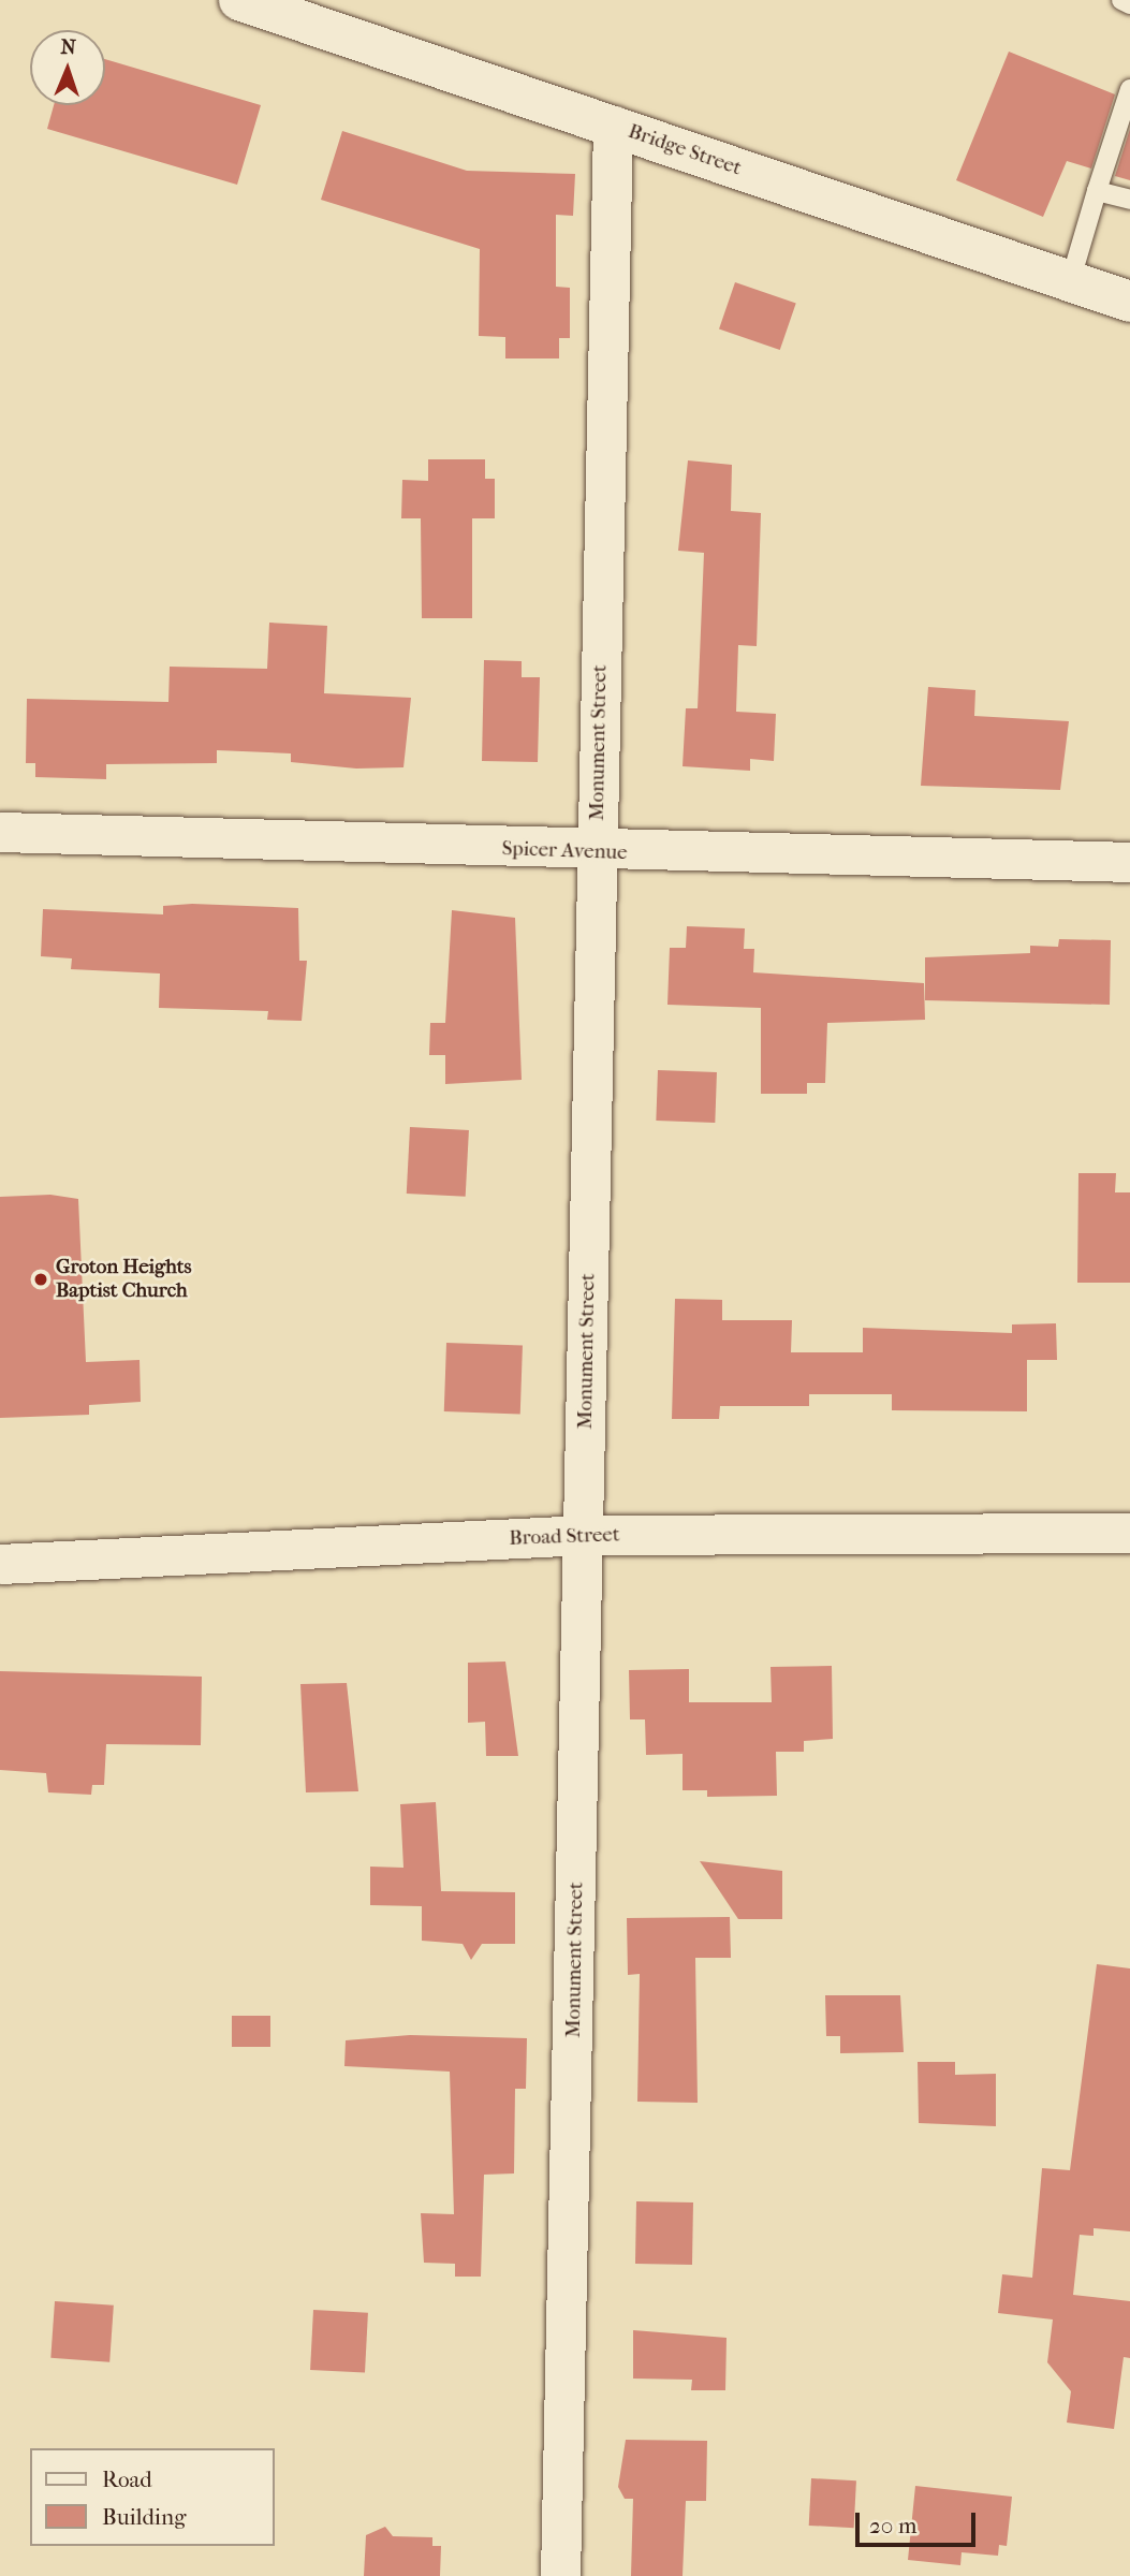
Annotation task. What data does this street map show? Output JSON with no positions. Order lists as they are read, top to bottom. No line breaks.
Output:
{"streets":{"street":["Bridge Street","Monument Street","Spicer Avenue","Broad Street"]},"crossings":[["Bridge Street","Monument Street"],["Monument Street","Spicer Avenue"],["Monument Street","Broad Street"]],"places":["Groton Heights Baptist Church"],"legend":["Road","Building"],"scale_bar":"20 m","north":"top"}
